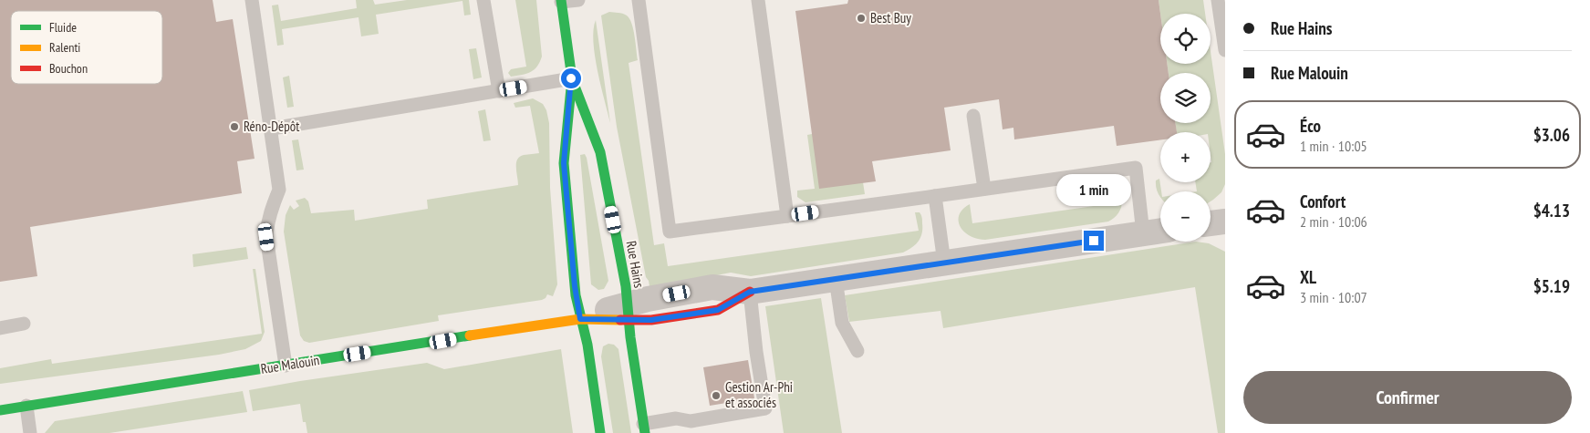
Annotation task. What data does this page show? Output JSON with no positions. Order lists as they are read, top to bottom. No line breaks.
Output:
{"streets":{"street":["Rue Hains","Rue Malouin"]},"crossings":[["Rue Hains","Rue Malouin"]],"places":["Best Buy","Réno-Dépôt","Gestion Ar-Phi et associés"],"legend":["Fluide","Ralenti","Bouchon"],"page":{"banner":["Rue Hains","Rue Malouin"],"map_buttons":["+","−"],"list":[{"name":"Éco","note":"1 min · 10:05","value":"$3.06"},{"name":"Confort","note":"2 min · 10:06","value":"$4.13"},{"name":"XL","note":"3 min · 10:07","value":"$5.19"}],"bubble":"1 min","buttons":"Confirmer"}}
